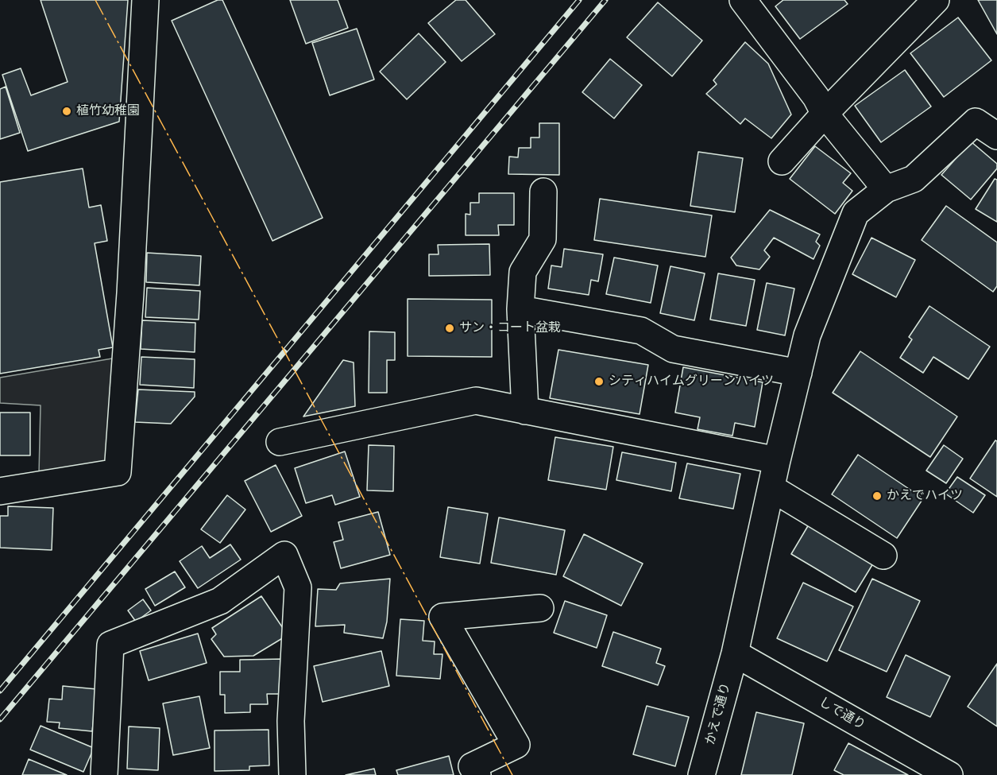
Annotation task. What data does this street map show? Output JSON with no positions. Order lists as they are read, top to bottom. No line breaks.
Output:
{"streets":{"street":["かえで通り","しで通り"]},"crossings":[["かえで通り","しで通り"]],"places":["植竹幼稚園","サン・コート盆栽","シティハイムグリーンハイツ","かえでハイツ"]}
